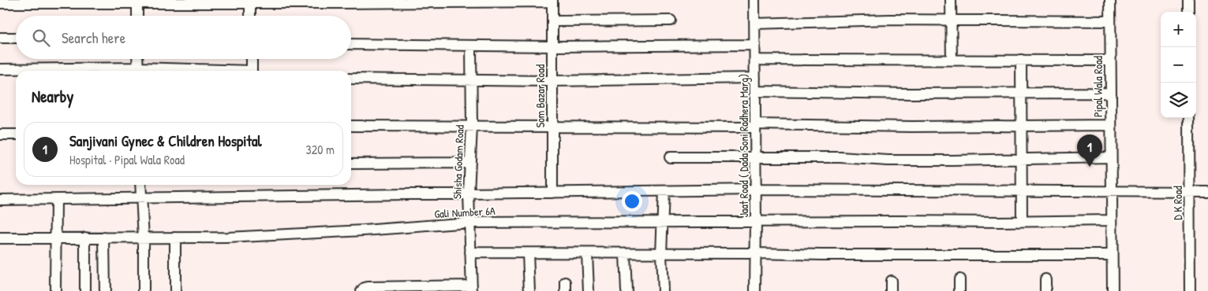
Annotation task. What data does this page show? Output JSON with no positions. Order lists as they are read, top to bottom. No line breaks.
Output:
{"streets":{"street":["Pipal Wala Road","Som Bazar Road","Jaat Road ( Dada Soni Radhera Marg)","Shisha Godam Road","D K Road","Gali Number 6A"]},"crossings":[["Pipal Wala Road","Gali Number 6A"],["Jaat Road ( Dada Soni Radhera Marg)","Gali Number 6A"],["Shisha Godam Road","Gali Number 6A"]],"page":{"map_buttons":["+","−"],"search":"Search here","heading":"Nearby","list":[{"mark":"1","name":"Sanjivani Gynec & Children Hospital","note":"Hospital · Pipal Wala Road","value":"320 m"}],"pins":"1"}}
